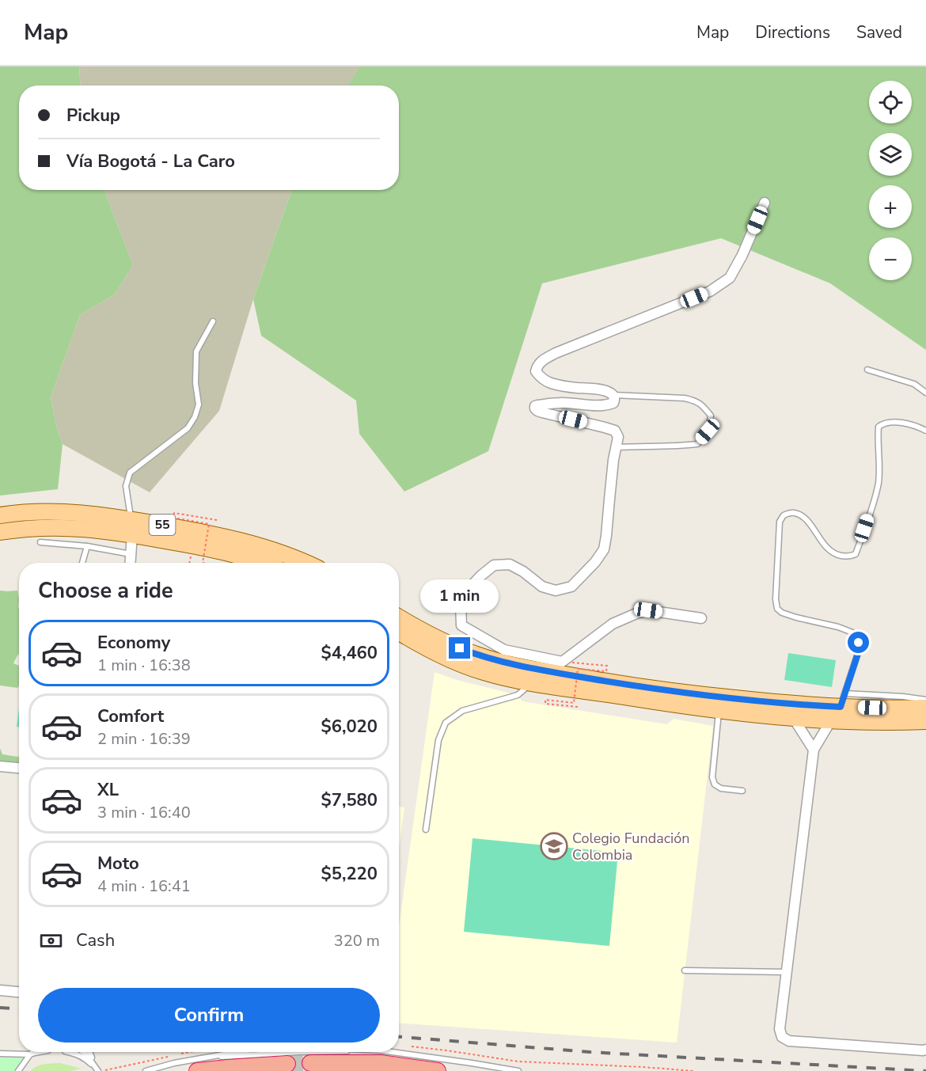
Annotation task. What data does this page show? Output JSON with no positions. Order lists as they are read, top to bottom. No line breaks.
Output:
{"streets":{"main road":["55"]},"places":{"school or university":["Colegio Fundación Colombia"]},"page":{"header":"Map","nav":["Map","Directions","Saved"],"map_buttons":["+","−"],"banner":["Pickup","Vía Bogotá - La Caro"],"heading":"Choose a ride","bubble":"1 min","list":[{"name":"Economy","note":"1 min · 16:38","value":"$4,460"},{"name":"Comfort","note":"2 min · 16:39","value":"$6,020"},{"name":"XL","note":"3 min · 16:40","value":"$7,580"},{"name":"Moto","note":"4 min · 16:41","value":"$5,220"}],"pay":["Cash","320 m"],"buttons":"Confirm"}}
